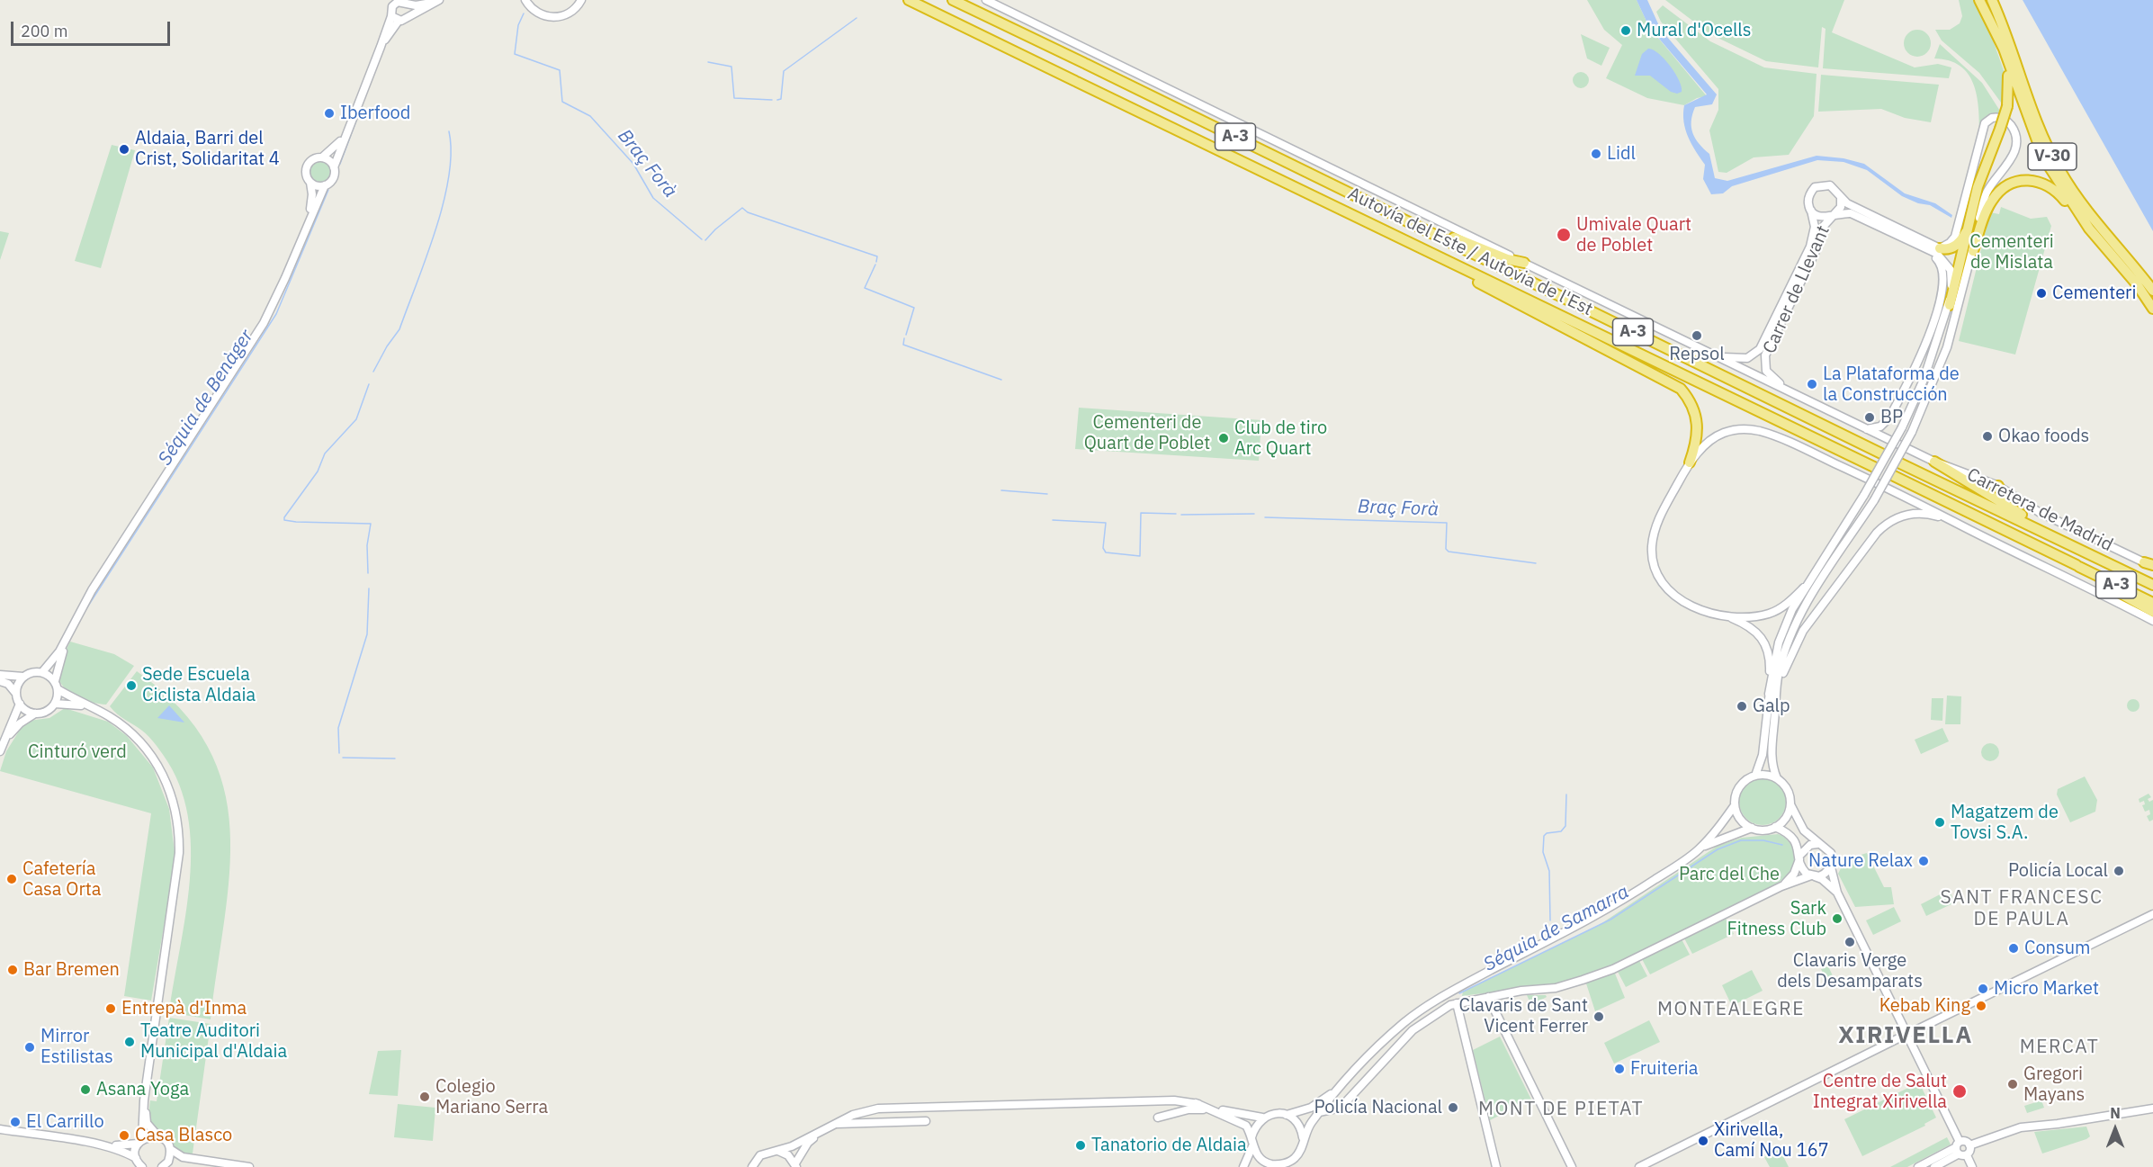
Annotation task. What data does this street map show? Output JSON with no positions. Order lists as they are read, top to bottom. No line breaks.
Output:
{"streets":{"highway":["A-3","V-30","Autovía del Este / Autovia de l'Est"],"street":["Carrer de Llevant","Carretera de Madrid"]},"crossings":[["Carrer de Llevant","Carretera de Madrid"]],"districts":["SANT FRANCESC DE PAULA","MONTEALEGRE","XIRIVELLA","MERCAT","MONT DE PIETAT"],"water":["Braç Forà","Séquia de Benàger","Séquia de Samarra"],"parks":["Cementeri de Mislata","Cementeri de Quart de Poblet","Cinturó verd","Parc del Che"],"places":["Mural d'Ocells","Iberfood","Aldaia, Barri del Crist, Solidaritat 4","Lidl","Umivale Quart de Poblet","Cementeri","Repsol","La Plataforma de la Construcción","BP","Okao foods","Club de tiro Arc Quart","Sede Escuela Ciclista Aldaia","Galp","Magatzem de Tovsi S.A.","Nature Relax","Policía Local","Cafetería Casa Orta","Sark Fitness Club","Clavaris Verge dels Desamparats","Consum","Bar Bremen","Micro Market","Kebab King","Entrepà d'Inma","Clavaris de Sant Vicent Ferrer","Teatre Auditori Municipal d'Aldaia","Mirror Estilistas","Fruiteria","Gregori Mayans","Asana Yoga","Centre de Salut Integrat Xirivella","Colegio Mariano Serra","Policía Nacional","El Carrillo","Casa Blasco","Xirivella, Camí Nou 167","Tanatorio de Aldaia"],"scale_bar":"200 m","north":"top"}
